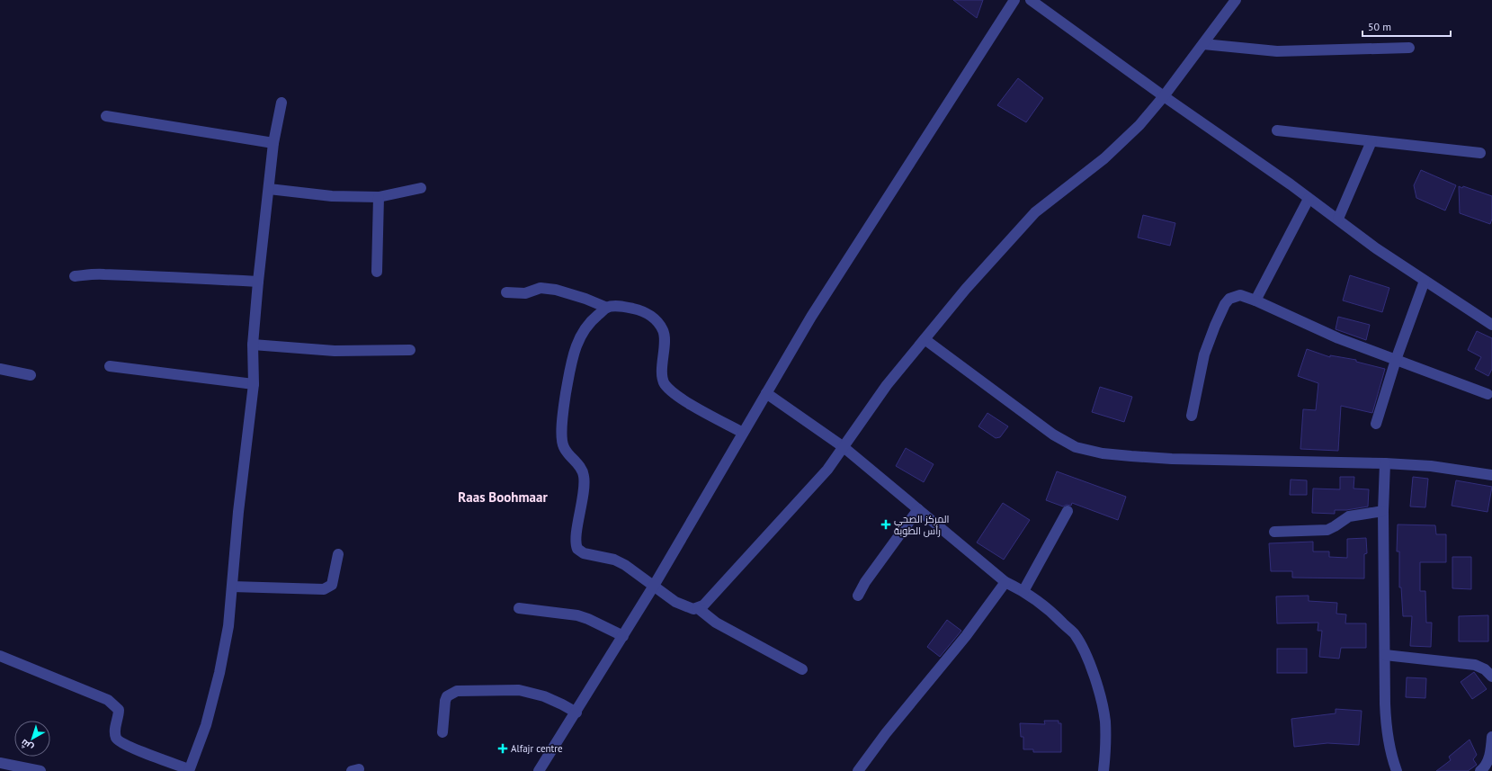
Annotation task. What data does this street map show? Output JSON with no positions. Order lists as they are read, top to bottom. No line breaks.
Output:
{"districts":["Raas Boohmaar"],"places":{"health":["المركز الصحي رأس الطوبة","Alfajr centre"]},"scale_bar":"50 m","north":"bottom left"}
